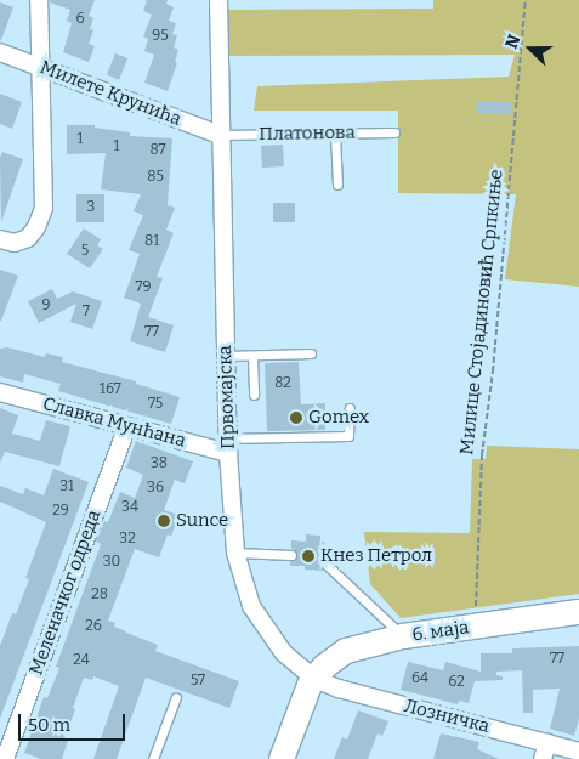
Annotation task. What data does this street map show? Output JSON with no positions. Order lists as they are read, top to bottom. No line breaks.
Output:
{"streets":{"street":["Милете Крунића","Првомајска","Славка Мунћана","Меленачког одреда","6. маја","Лозничка"],"lane":["Платонова"],"path":["Милице Стојадиновић Српкиње"]},"crossings":[["Милете Крунића","Платонова"],["Милете Крунића","Првомајска"],["Платонова","Првомајска"],["Милице Стојадиновић Српкиње","6. маја"],["Првомајска","Славка Мунћана"],["Првомајска","6. маја"],["Првомајска","Лозничка"],["Славка Мунћана","Меленачког одреда"],["6. маја","Лозничка"]],"places":["Gomex","Sunce","Кнез Петрол"],"house_numbers":["6","95","1","1","87","85","3","81","5","79","9","7","77","82","167","75","38","31","36","34","29","32","30","28","26","77","24","64","57","62"],"scale_bar":"50 m","north":"left"}
